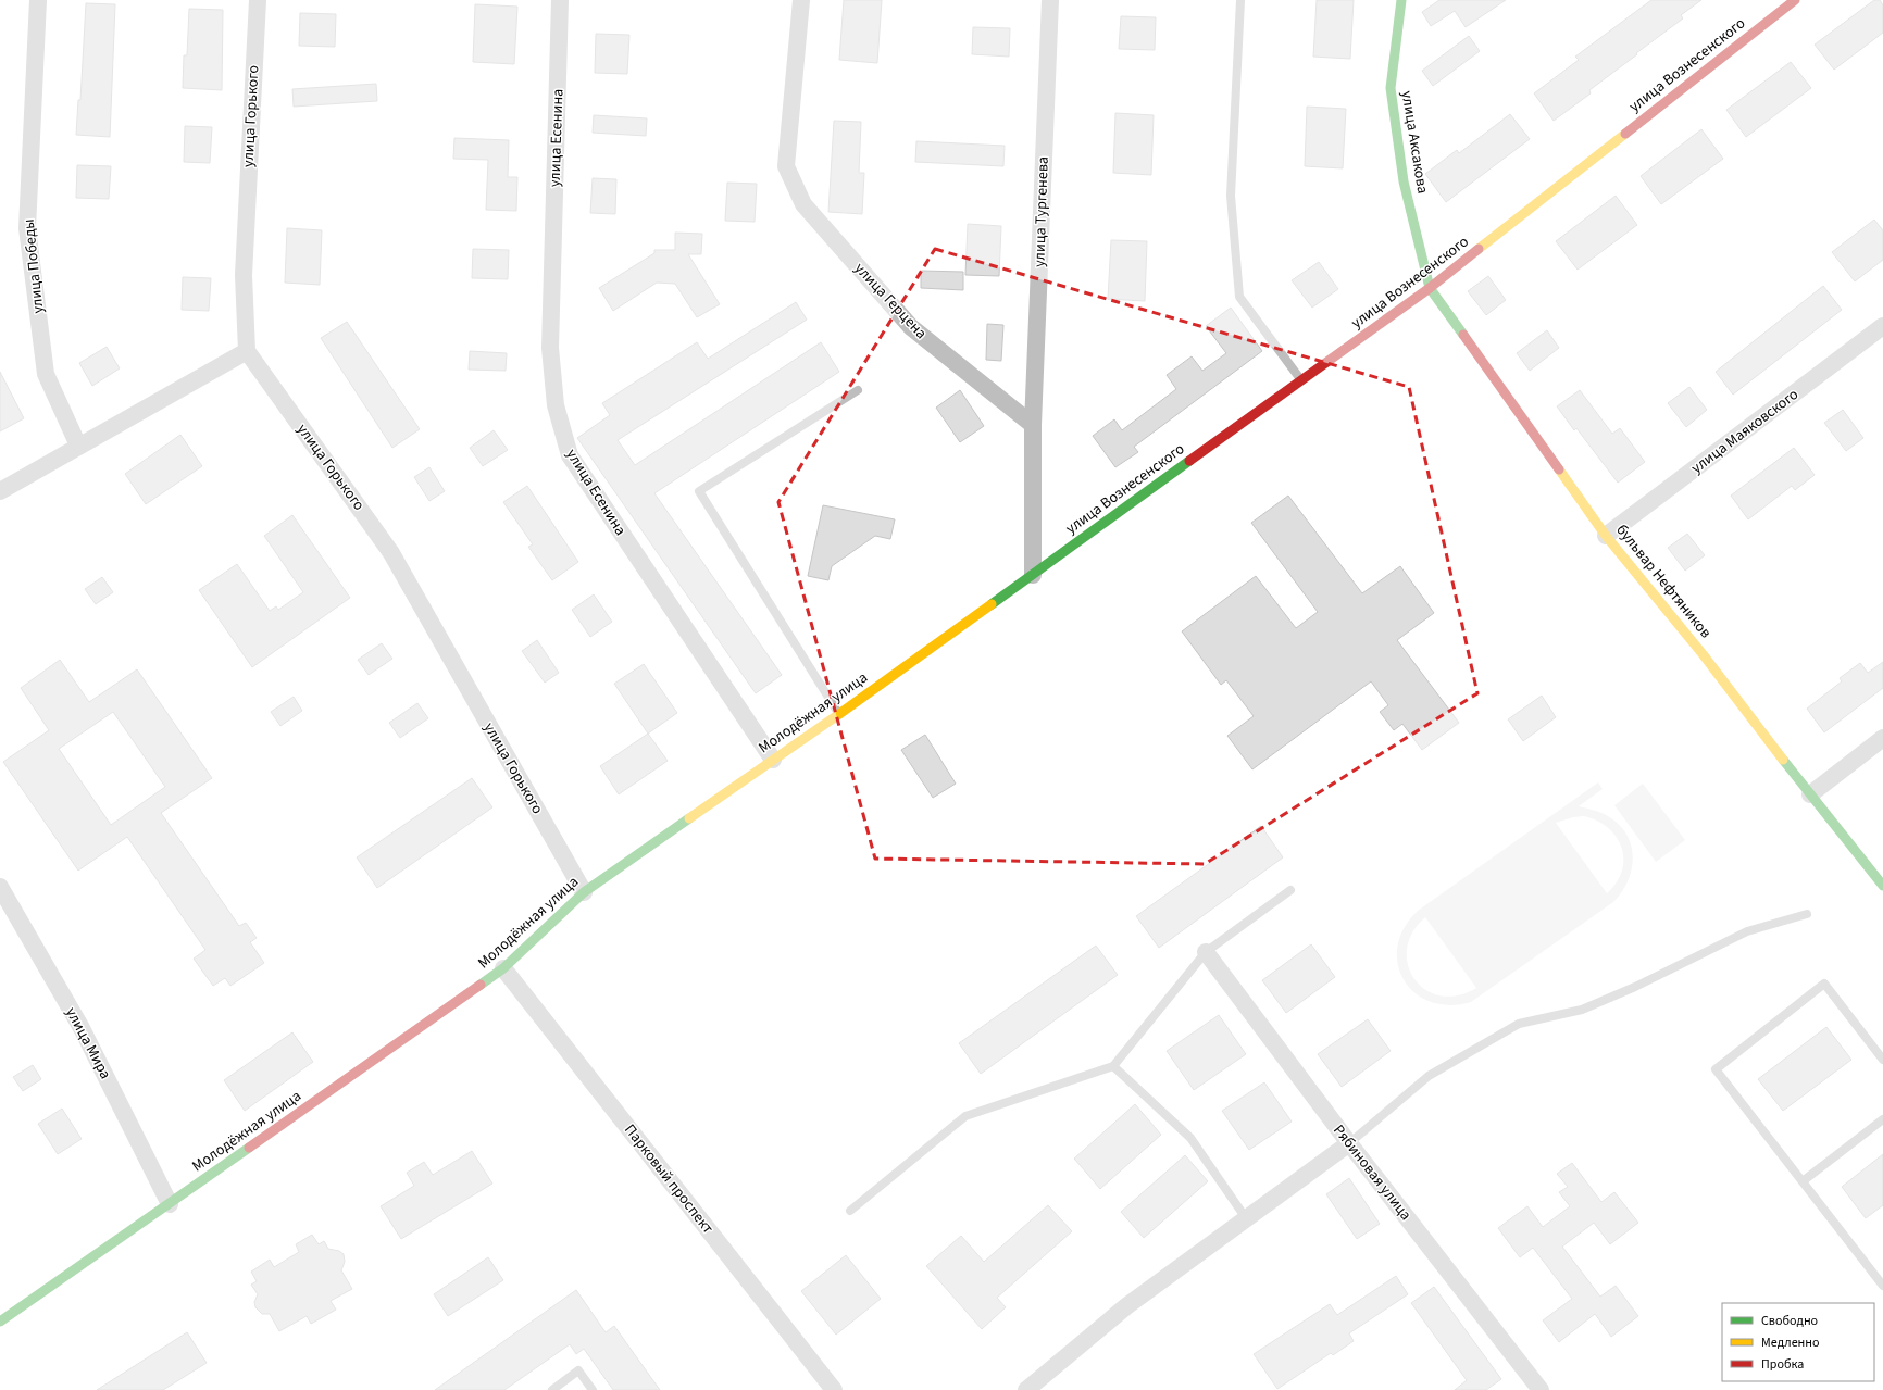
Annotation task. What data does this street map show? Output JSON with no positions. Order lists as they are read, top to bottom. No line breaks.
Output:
{"streets":{"street":["улица Вознесенского","улица Горького","улица Есенина","улица Аксакова","улица Тургенева","улица Победы","улица Герцена","улица Маяковского","бульвар Нефтяников","Молодёжная улица","улица Мира","Рябиновая улица","Парковый проспект"]},"crossings":[["улица Вознесенского","улица Аксакова"],["улица Вознесенского","бульвар Нефтяников"],["улица Вознесенского","Молодёжная улица"],["улица Горького","Молодёжная улица"],["улица Есенина","Молодёжная улица"],["улица Аксакова","бульвар Нефтяников"],["улица Тургенева","улица Герцена"],["улица Маяковского","бульвар Нефтяников"],["Молодёжная улица","улица Мира"],["Молодёжная улица","Парковый проспект"]],"legend":["Свободно","Медленно","Пробка"]}
